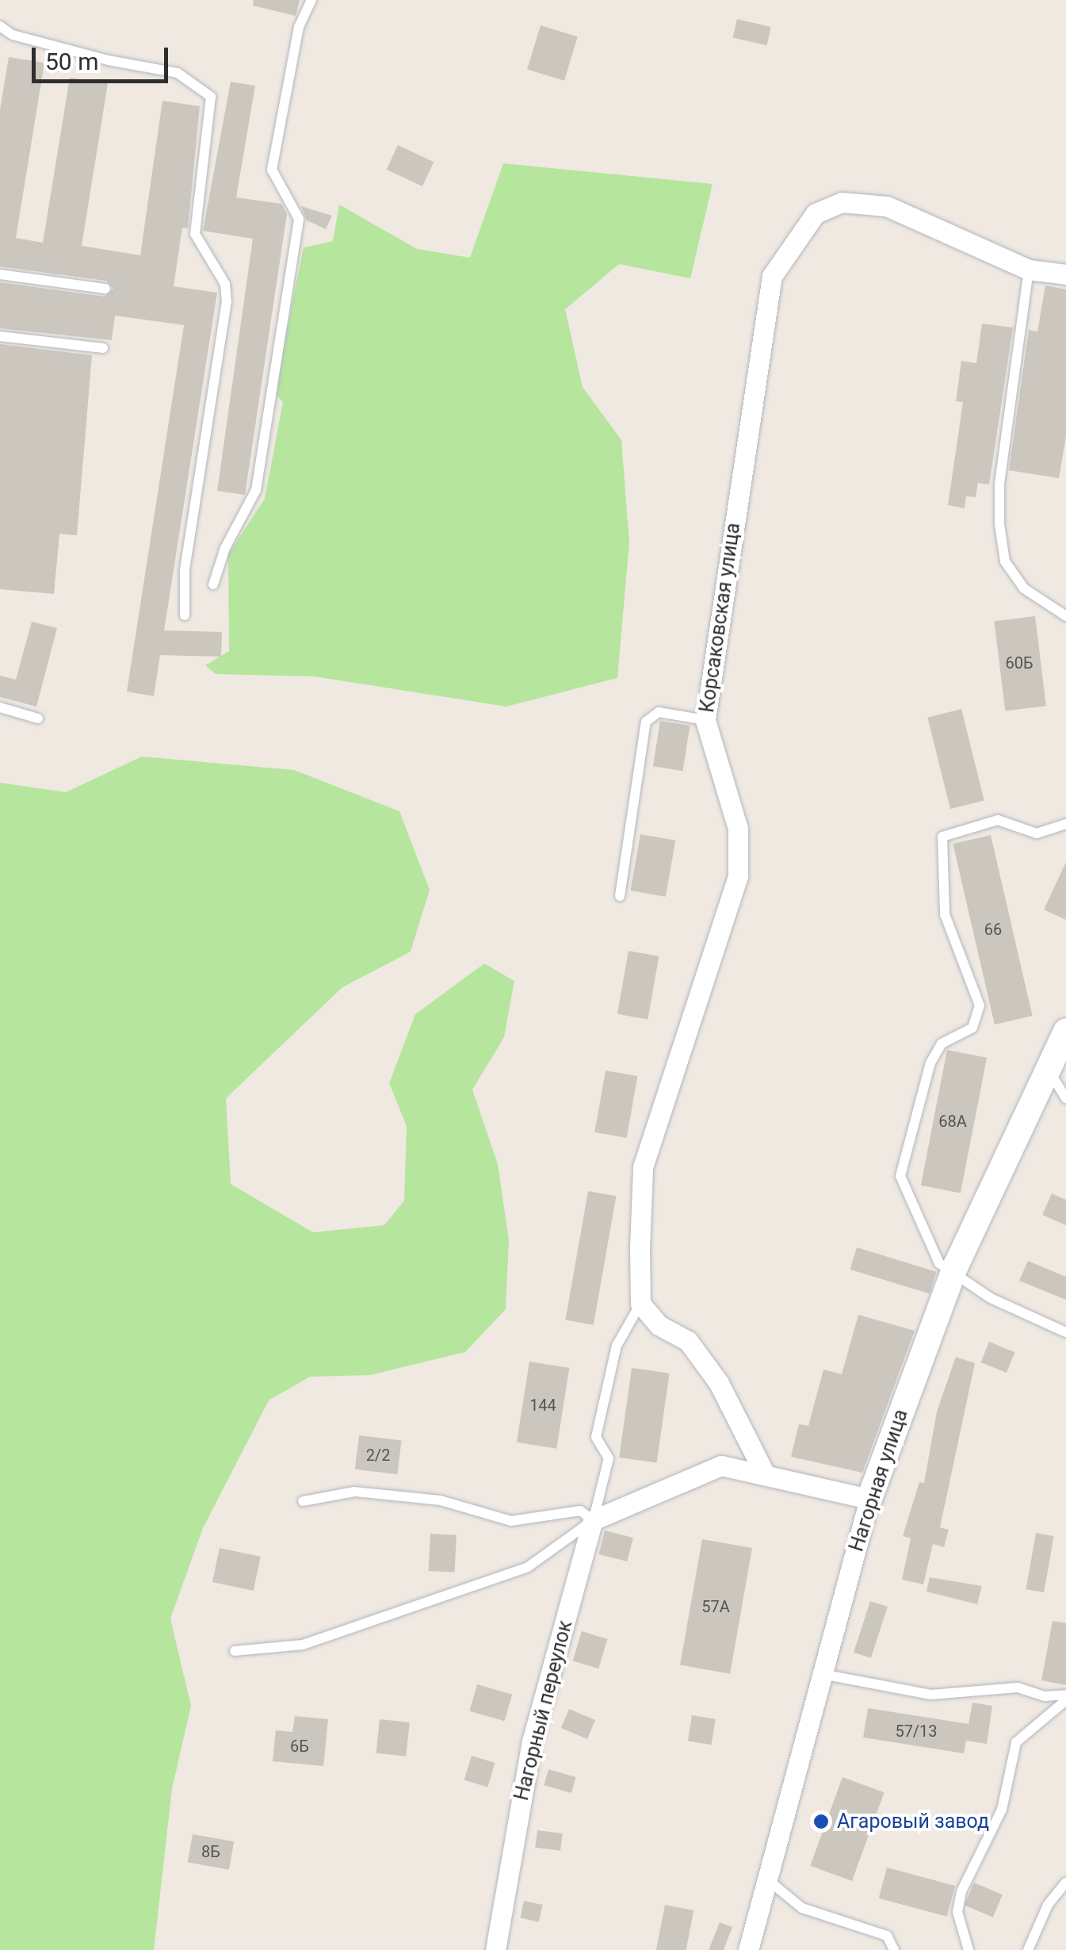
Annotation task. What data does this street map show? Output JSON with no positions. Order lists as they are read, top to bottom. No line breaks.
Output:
{"streets":{"street":["Корсаковская улица","Нагорная улица","Нагорный переулок"]},"places":["Агаровый завод"],"house_numbers":["60Б","66","68А","144","2/2","57А","57/13","6Б","8Б"],"scale_bar":"50 m"}
